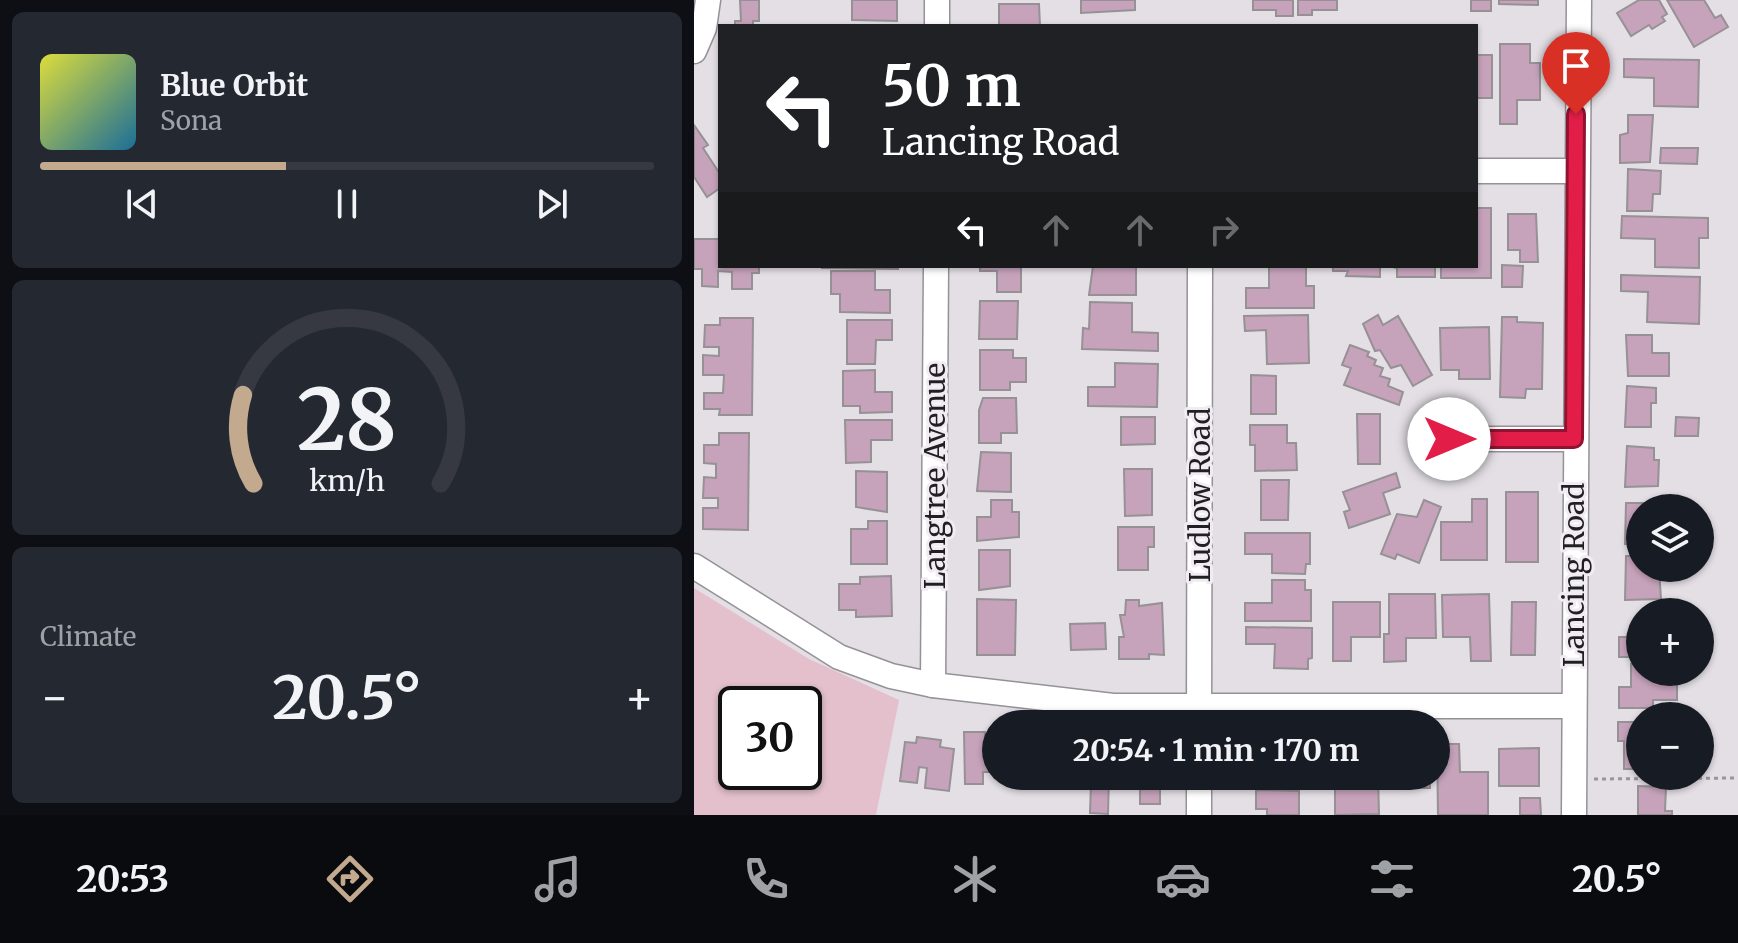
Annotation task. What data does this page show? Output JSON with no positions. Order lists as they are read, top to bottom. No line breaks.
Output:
{"streets":{"street":["Langtree Avenue","Ludlow Road","Lancing Road"]},"page":{"turn":["50 m","Lancing Road"],"song":["Blue Orbit","Sona"],"map_buttons":["+","−"],"tile":"Climate","heat":["−","20.5°","+"],"limit":"30","trip":"20:54 · 1 min · 170 m","tabs":["20:53","20.5°"],"gauge":["28","km/h"]}}
